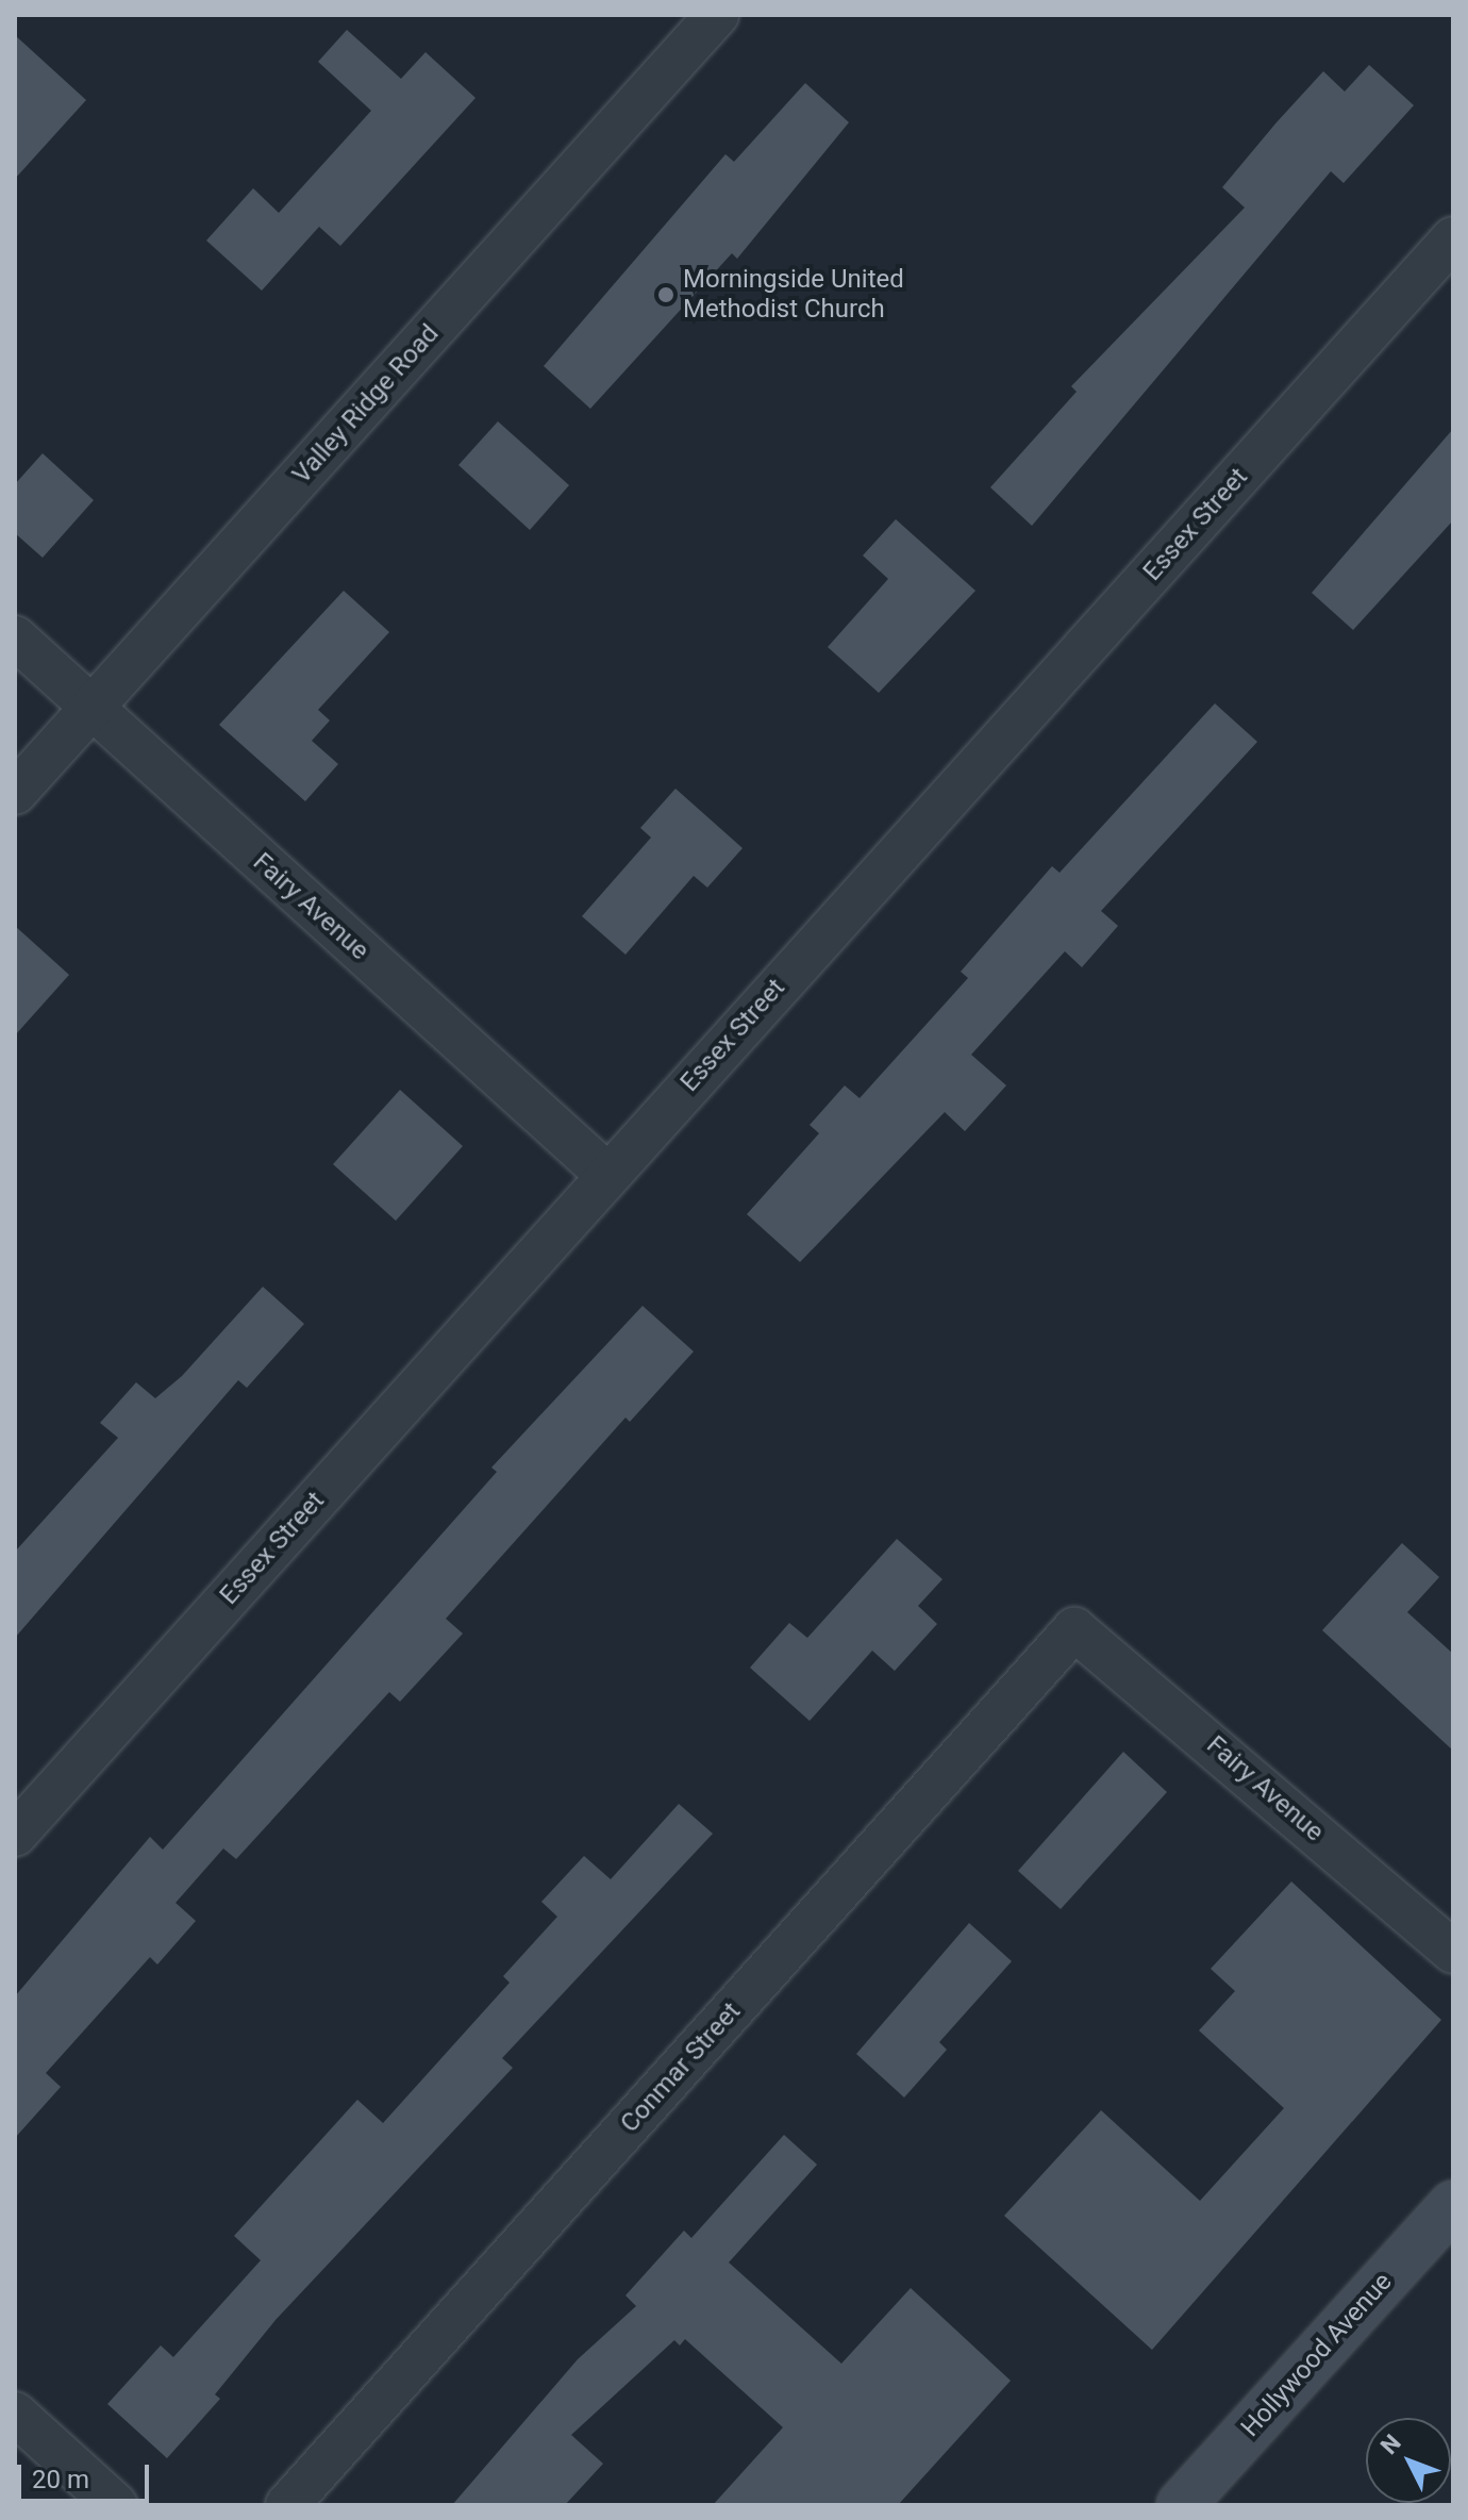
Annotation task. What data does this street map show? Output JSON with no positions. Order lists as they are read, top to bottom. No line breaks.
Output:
{"streets":{"main road":["Hollywood Avenue"],"street":["Valley Ridge Road","Essex Street","Fairy Avenue","Conmar Street"]},"crossings":[["Valley Ridge Road","Fairy Avenue"],["Essex Street","Fairy Avenue"],["Fairy Avenue","Conmar Street"]],"places":["Morningside United Methodist Church"],"scale_bar":"20 m","north":"top left"}
